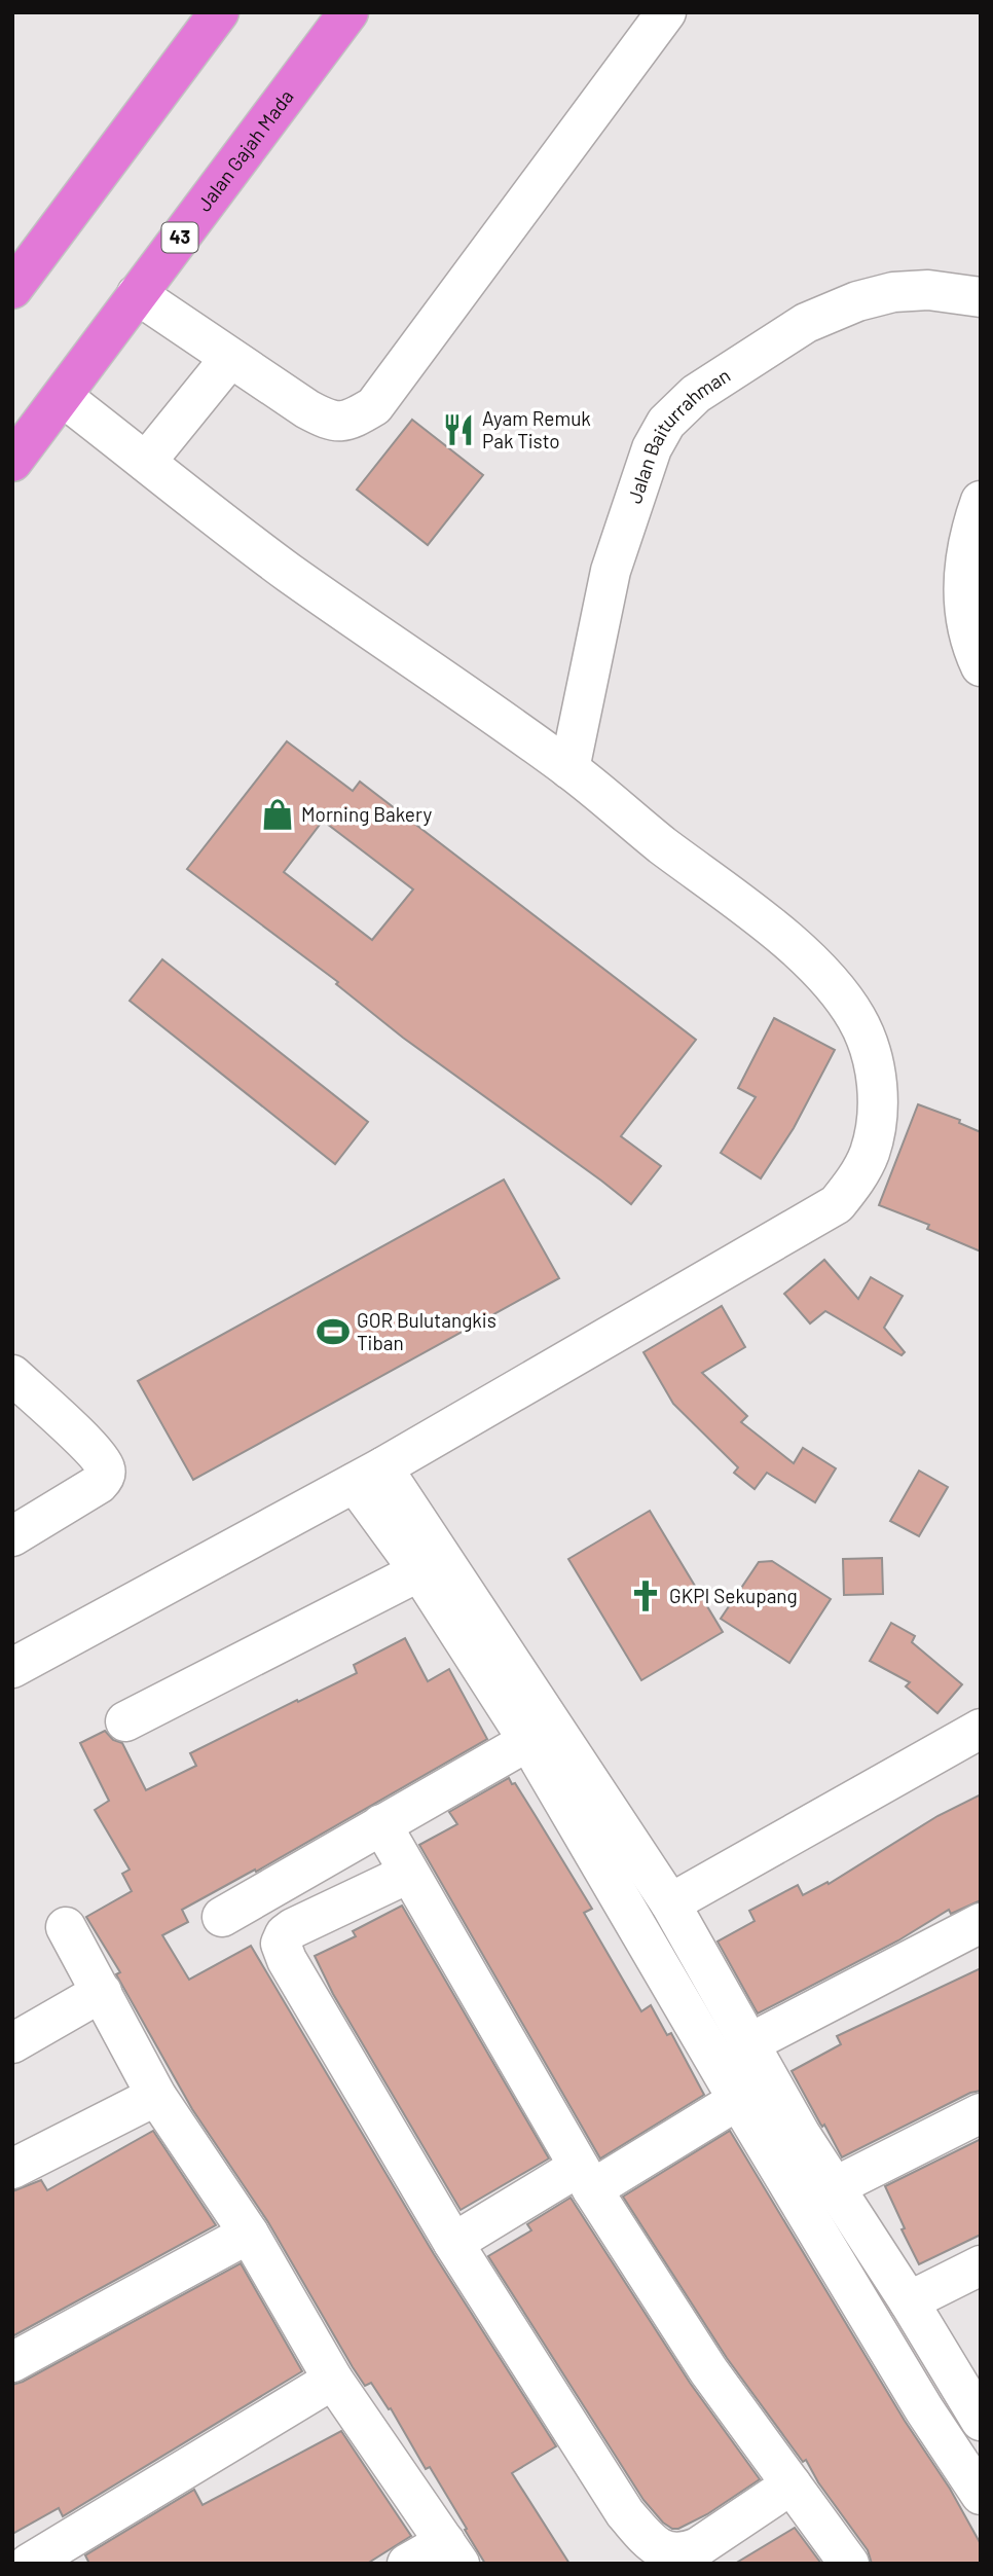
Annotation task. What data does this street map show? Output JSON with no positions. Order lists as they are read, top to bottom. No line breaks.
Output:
{"streets":{"highway":["Jalan Gajah Mada","43"],"street":["Jalan Baiturrahman"]},"places":{"restaurant":["Ayam Remuk Pak Tisto"],"shop":["Morning Bakery"],"sports":["GOR Bulutangkis Tiban"],"church":["GKPI Sekupang"]}}
